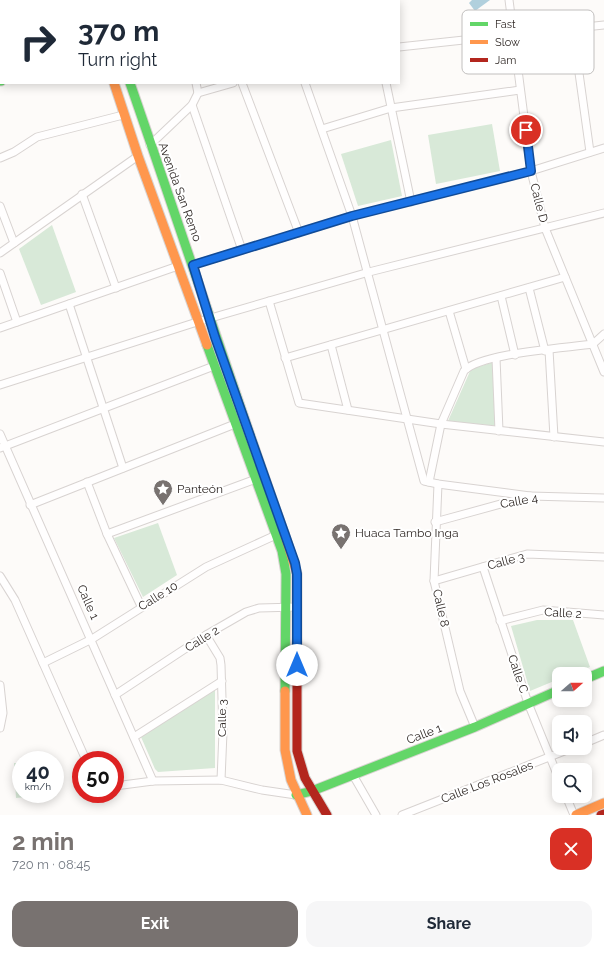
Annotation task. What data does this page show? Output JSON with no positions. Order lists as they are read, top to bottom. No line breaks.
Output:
{"streets":{"main road":["Avenida San Remo","Calle 1"],"street":["Calle D","Calle 4","Calle 3","Calle 10","Calle 8","Calle 2","Calle C","Calle Los Rosales"]},"crossings":[["Avenida San Remo","Calle 1"],["Avenida San Remo","Calle 2"],["Calle 4","Calle 8"],["Calle 3","Calle 8"],["Calle 3","Calle 2"],["Calle 3","Calle C"],["Calle 10","Calle 1"],["Calle 1","Calle 8"],["Calle 1","Calle 2"],["Calle 1","Calle C"],["Calle 2","Calle C"],["Calle C","Calle Los Rosales"]],"places":{"place":["Panteón","Huaca Tambo Inga"]},"legend":["Fast","Slow","Jam"],"north":"right","page":{"turn":["370 m","Turn right"],"speed":"40 km/h","limit":"50","heading":["2 min","720 m · 08:45"],"buttons":["Exit","Share"]}}
